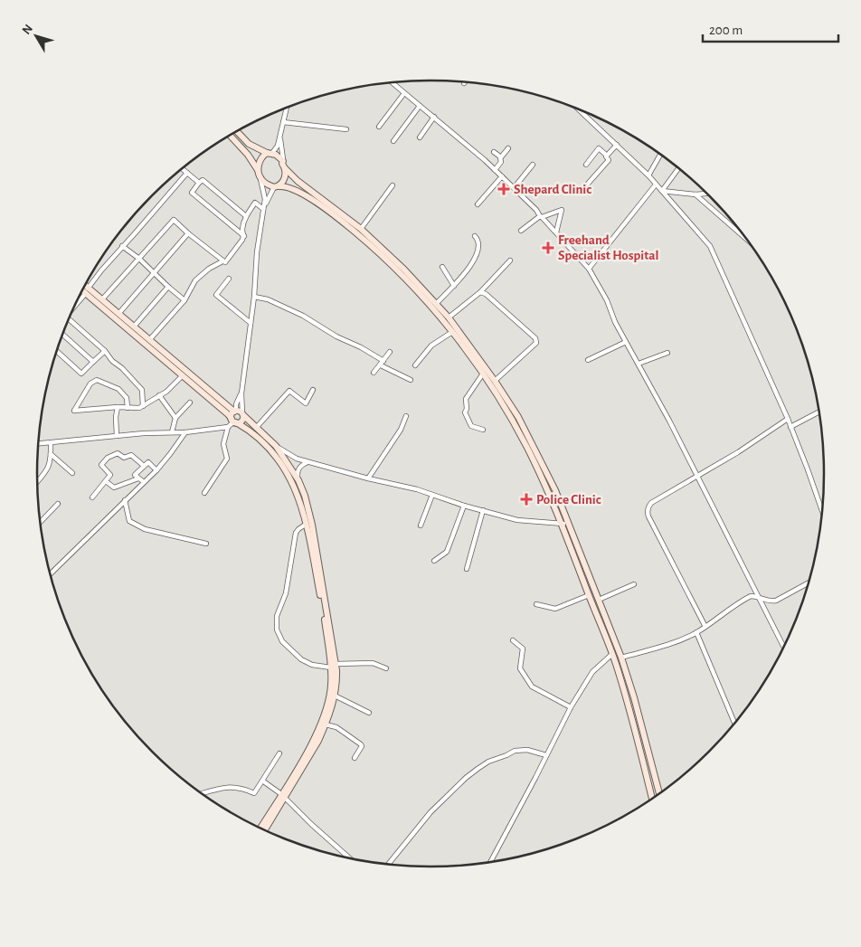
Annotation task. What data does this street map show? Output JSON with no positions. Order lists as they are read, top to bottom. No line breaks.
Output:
{"places":{"health":["Shepard Clinic","Freehand Specialist Hospital","Police Clinic"]},"scale_bar":"200 m","north":"top left"}
